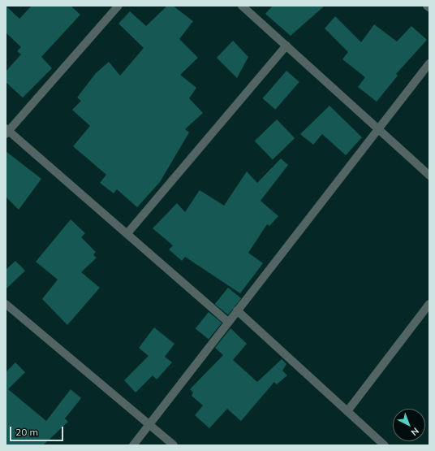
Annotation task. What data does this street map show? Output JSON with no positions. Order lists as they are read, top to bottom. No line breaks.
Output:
{"scale_bar":"20 m","north":"bottom right"}
